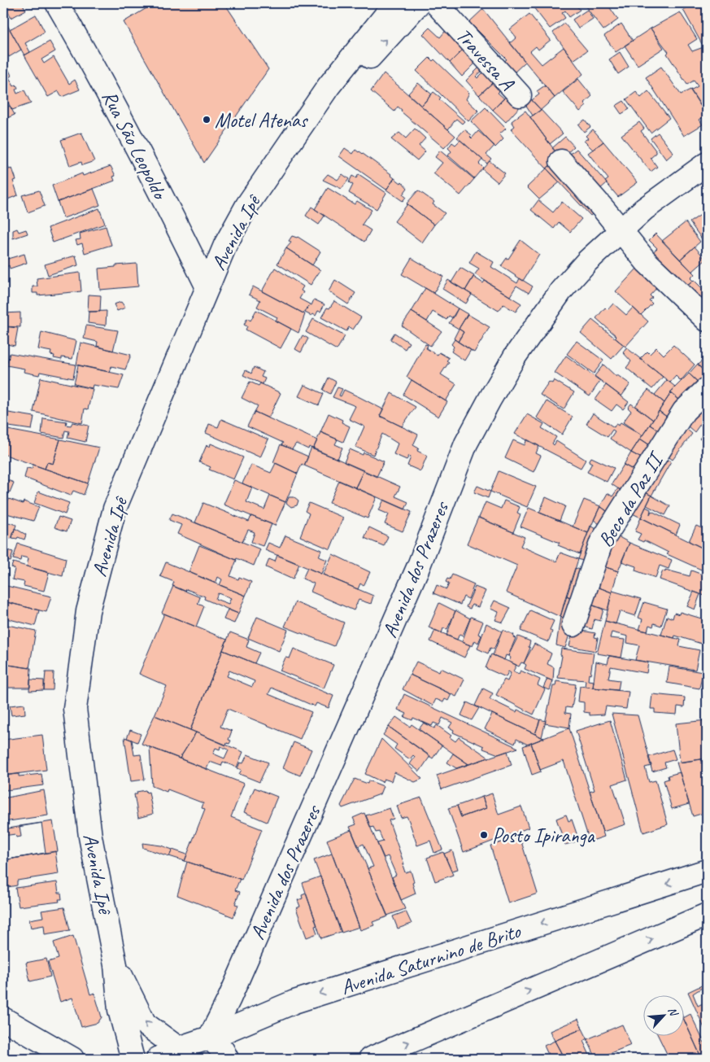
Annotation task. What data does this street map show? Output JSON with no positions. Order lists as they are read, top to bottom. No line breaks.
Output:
{"streets":{"main road":["Travessa A","Rua São Leopoldo","Avenida Ipê","Beco da Paz II","Avenida dos Prazeres","Avenida Saturnino de Brito"]},"crossings":[["Rua São Leopoldo","Avenida Ipê"],["Avenida Ipê","Avenida Saturnino de Brito"],["Avenida dos Prazeres","Avenida Saturnino de Brito"]],"places":["Motel Atenas","Posto Ipiranga"],"north":"top right"}
